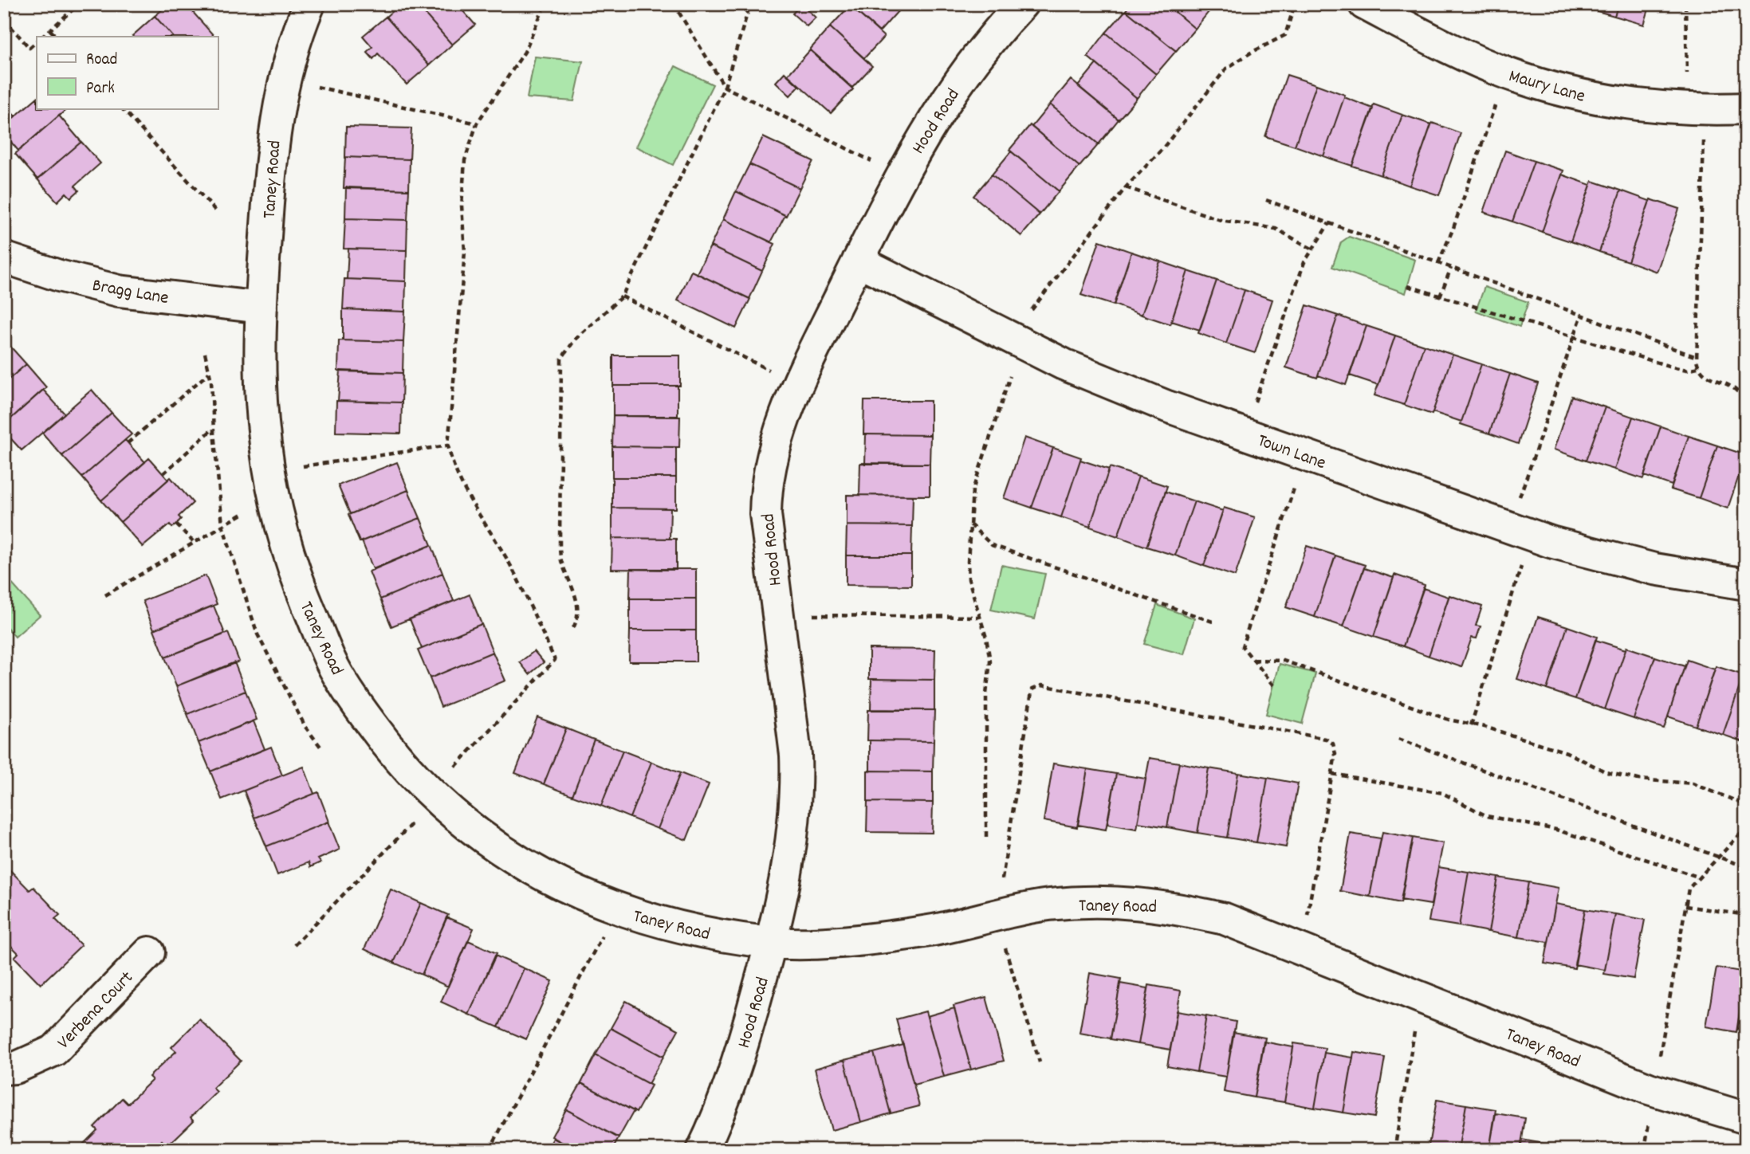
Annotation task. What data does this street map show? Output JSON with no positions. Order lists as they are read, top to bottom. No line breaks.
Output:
{"streets":{"street":["Maury Lane","Hood Road","Taney Road","Bragg Lane","Town Lane","Verbena Court"]},"crossings":[["Hood Road","Taney Road"],["Hood Road","Town Lane"],["Taney Road","Bragg Lane"]],"legend":["Road","Park"]}
